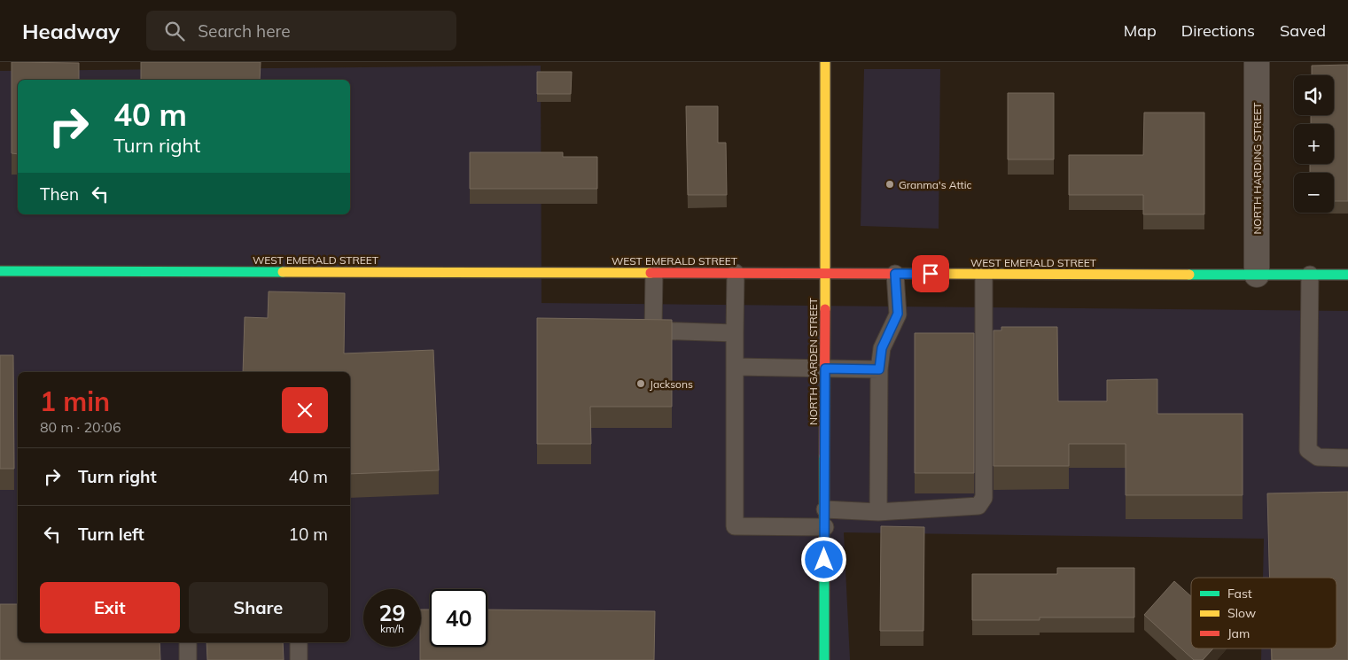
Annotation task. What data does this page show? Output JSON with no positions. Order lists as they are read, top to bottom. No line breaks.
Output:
{"streets":{"street":["NORTH HARDING STREET","WEST EMERALD STREET","NORTH GARDEN STREET"]},"crossings":[["NORTH HARDING STREET","WEST EMERALD STREET"],["WEST EMERALD STREET","NORTH GARDEN STREET"]],"places":["Granma's Attic","Jacksons"],"legend":["Fast","Slow","Jam"],"page":{"header":"Headway","search":"Search here","nav":["Map","Directions","Saved"],"map_buttons":["+","−"],"turn":["40 m","Turn right"],"then":"Then","heading":["1 min","80 m · 20:06"],"list":[{"name":"Turn right","value":"40 m"},{"name":"Turn left","value":"10 m"}],"buttons":["Exit","Share"],"speed":"29 km/h","limit":"40"}}
